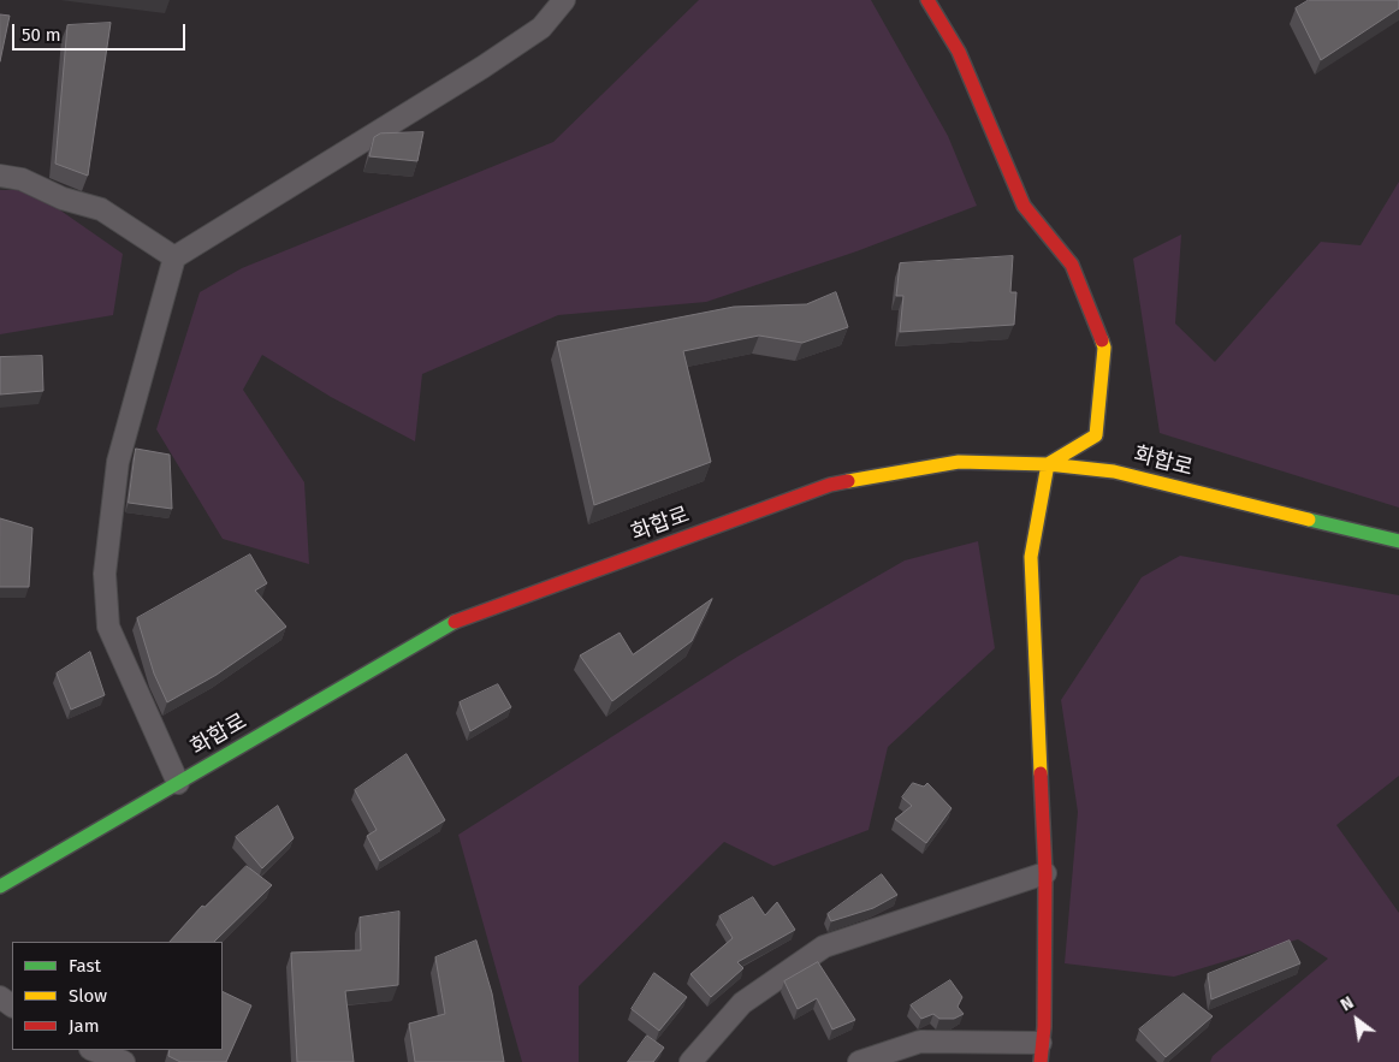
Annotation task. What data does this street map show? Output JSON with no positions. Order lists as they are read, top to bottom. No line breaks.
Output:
{"streets":{"main road":["화합로"]},"legend":["Fast","Slow","Jam"],"scale_bar":"50 m","north":"top left"}
